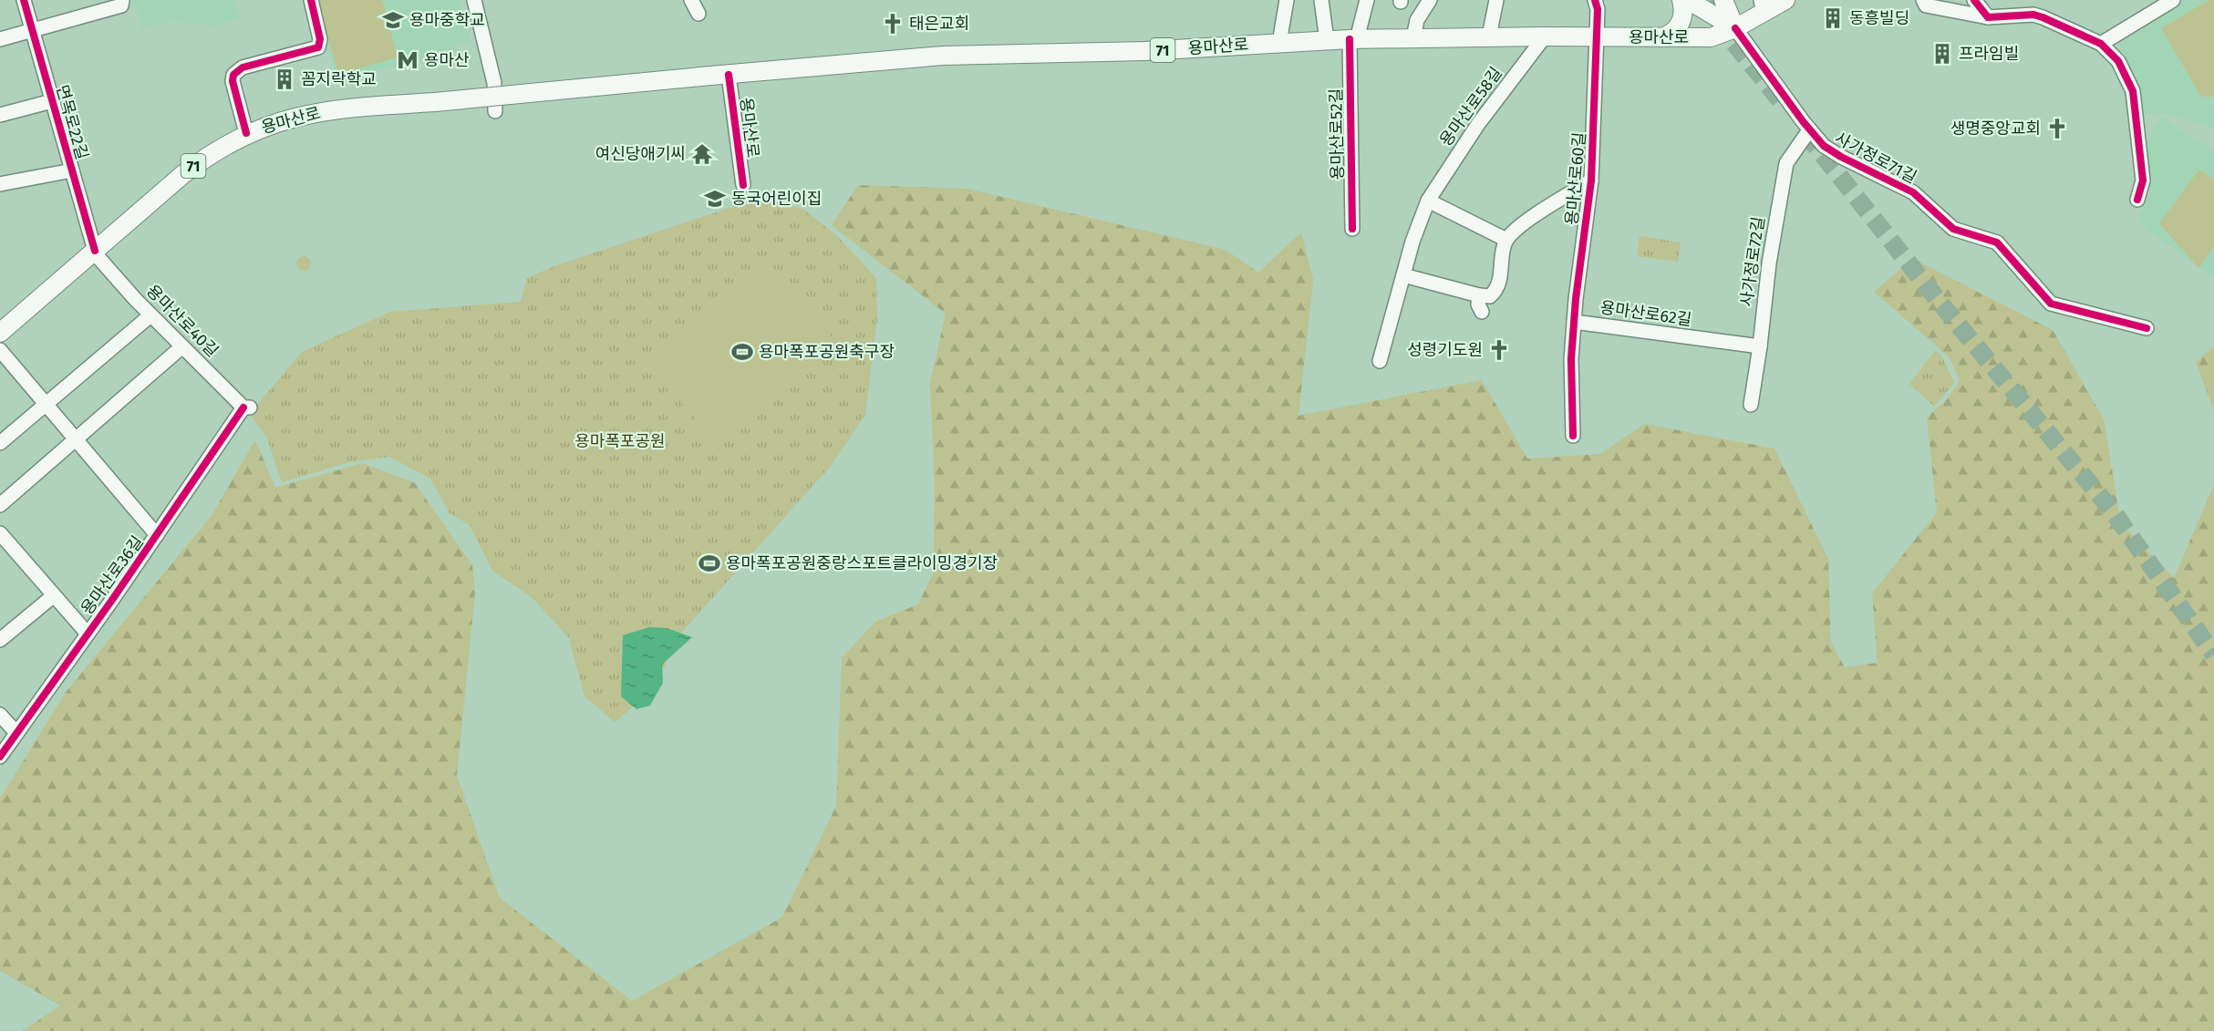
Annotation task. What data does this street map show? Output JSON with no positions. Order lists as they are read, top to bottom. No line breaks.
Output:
{"streets":{"main road":["용마산로","71"],"street":["용마산로58길","면목로22길","용마산로52길","사가정로71길","용마산로60길","사가정로72길","용마산로62길","용마산로40길","용마산로36길"]},"crossings":[["용마산로","용마산로58길"],["용마산로","면목로22길"],["용마산로","용마산로52길"],["용마산로","사가정로71길"],["용마산로","용마산로60길"],["용마산로","용마산로40길"],["면목로22길","용마산로40길"],["사가정로71길","사가정로72길"],["용마산로60길","용마산로62길"],["사가정로72길","용마산로62길"],["용마산로40길","용마산로36길"]],"parks":["용마폭포공원"],"places":{"building":["동흥빌딩","프라임빌","꼼지락학교"],"school or university":["용마중학교","동국어린이집"],"church":["태은교회","생명중앙교회","성령기도원"],"metro station":["용마산"],"temple":["여신당애기씨"],"sports":["용마폭포공원축구장","용마폭포공원중랑스포트클라이밍경기장"]}}
